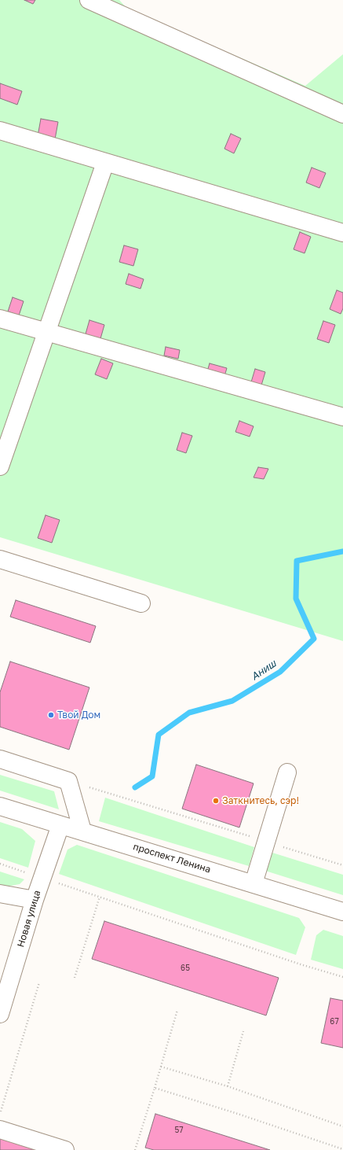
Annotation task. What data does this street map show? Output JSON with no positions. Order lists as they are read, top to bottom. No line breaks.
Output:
{"streets":{"street":["проспект Ленина","Новая улица"]},"crossings":[["проспект Ленина","Новая улица"]],"water":["Аниш"],"places":["Твой Дом","Заткнитесь, сэр!"],"house_numbers":["65","67","57"]}
